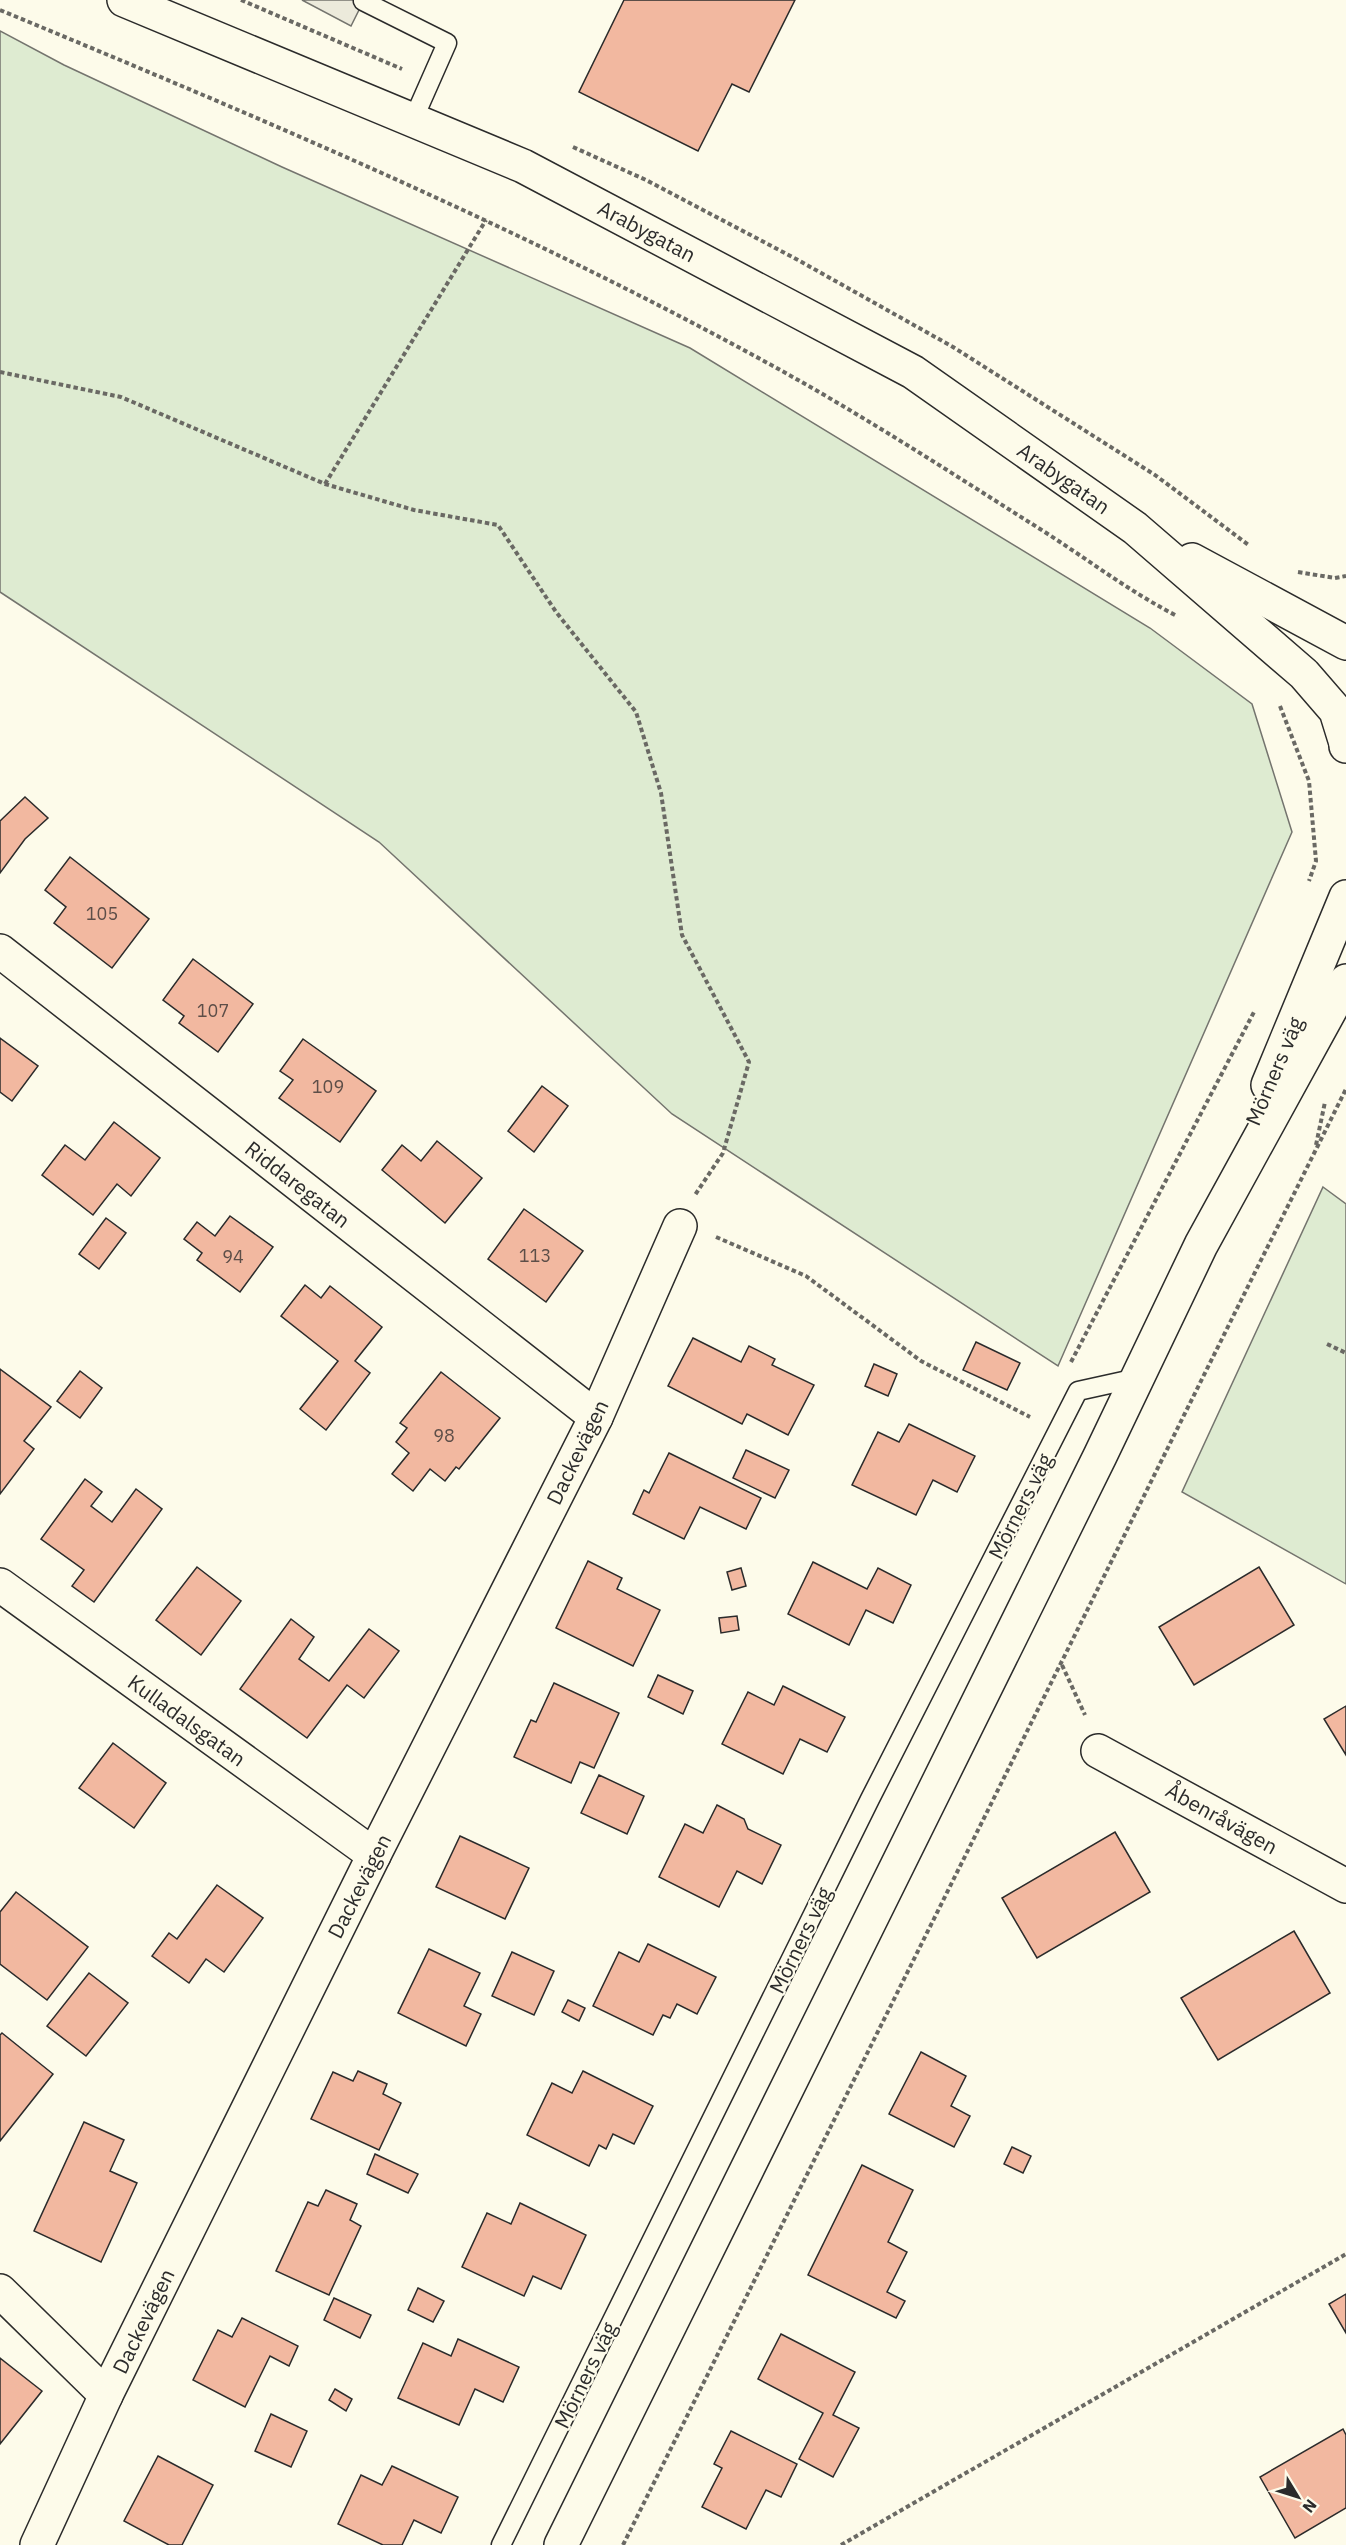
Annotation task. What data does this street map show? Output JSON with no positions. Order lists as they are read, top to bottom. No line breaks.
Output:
{"streets":{"street":["Arabygatan","Mörners väg","Riddaregatan","Dackevägen","Kulladalsgatan","Åbenråvägen"]},"crossings":[["Riddaregatan","Dackevägen"],["Dackevägen","Kulladalsgatan"]],"house_numbers":["105","107","109","113","94","98"],"north":"bottom right"}
